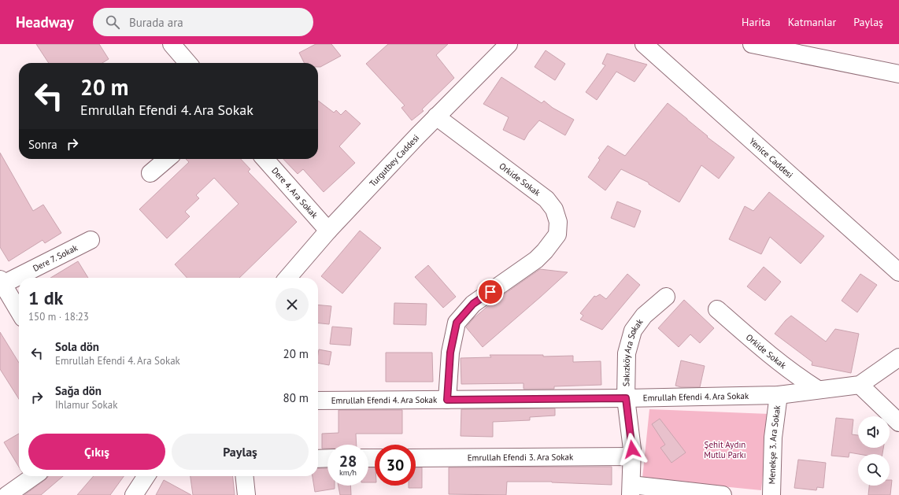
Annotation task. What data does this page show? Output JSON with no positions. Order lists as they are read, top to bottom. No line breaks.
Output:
{"streets":{"street":["Yenice Caddesi","Turgutbey Caddesi","Orkide Sokak","Dere 4. Ara Sokak","Dere 7. Sokak","Sakızköy Ara Sokak","Emrullah Efendi 4. Ara Sokak","Menekşe 3. Ara Sokak","Emrullah Efendi 3. Ara Sokak"]},"crossings":[["Turgutbey Caddesi","Orkide Sokak"],["Turgutbey Caddesi","Dere 4. Ara Sokak"],["Orkide Sokak","Emrullah Efendi 4. Ara Sokak"],["Sakızköy Ara Sokak","Emrullah Efendi 4. Ara Sokak"],["Sakızköy Ara Sokak","Emrullah Efendi 3. Ara Sokak"],["Emrullah Efendi 4. Ara Sokak","Menekşe 3. Ara Sokak"]],"parks":["Şehit Aydın Mutlu Parkı"],"page":{"header":"Headway","search":"Burada ara","nav":["Harita","Katmanlar","Paylaş"],"turn":["20 m","Emrullah Efendi 4. Ara Sokak"],"then":"Sonra","heading":["1 dk","150 m · 18:23"],"list":[{"name":"Sola dön","note":"Emrullah Efendi 4. Ara Sokak","value":"20 m"},{"name":"Sağa dön","note":"Ihlamur Sokak","value":"80 m"}],"buttons":["Çıkış","Paylaş"],"speed":"28 km/h","limit":"30"}}
